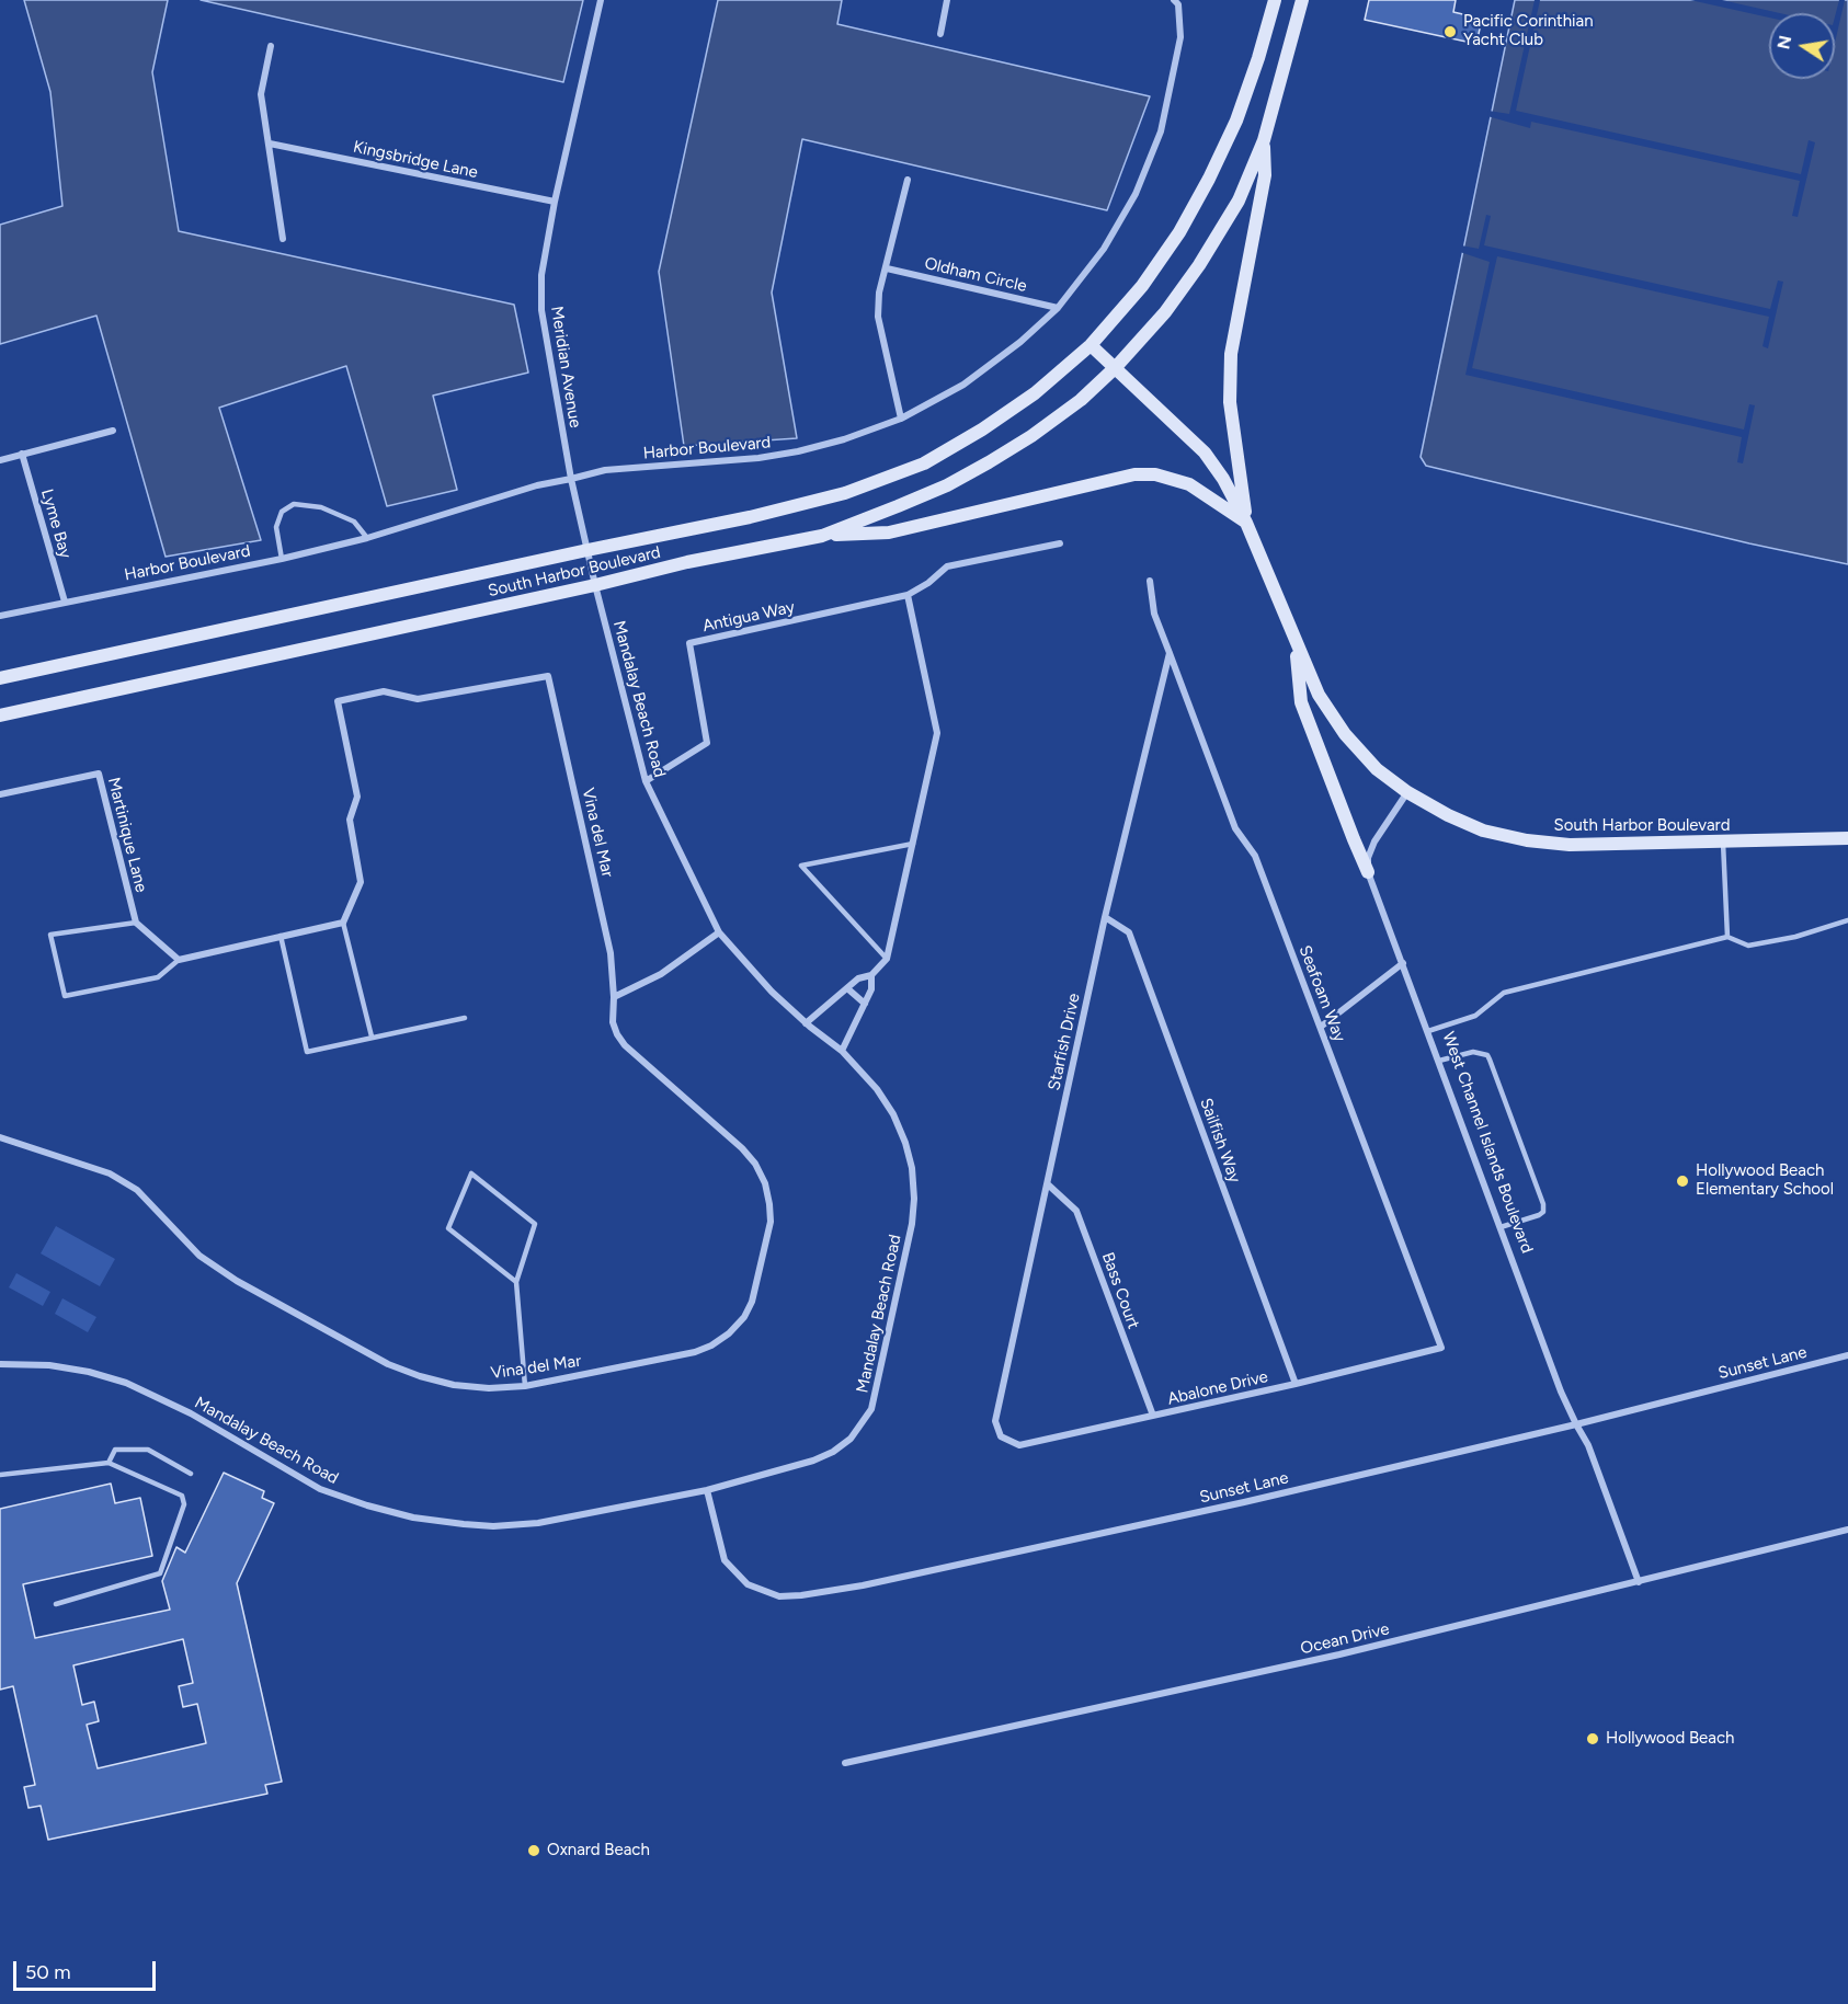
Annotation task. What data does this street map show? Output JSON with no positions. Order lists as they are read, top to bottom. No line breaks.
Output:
{"streets":{"main road":["South Harbor Boulevard","West Channel Islands Boulevard"],"street":["Kingsbridge Lane","Oldham Circle","Meridian Avenue","Harbor Boulevard","Lyme Bay","Antigua Way","Mandalay Beach Road","Vina del Mar","Martinique Lane","Seafoam Way","Starfish Drive","Sailfish Way","Bass Court","Sunset Lane","Abalone Drive","Ocean Drive"]},"crossings":[["Kingsbridge Lane","Meridian Avenue"],["Oldham Circle","Harbor Boulevard"],["Meridian Avenue","Harbor Boulevard"],["Meridian Avenue","South Harbor Boulevard"],["Meridian Avenue","Mandalay Beach Road"],["Harbor Boulevard","Lyme Bay"],["South Harbor Boulevard","Mandalay Beach Road"],["South Harbor Boulevard","West Channel Islands Boulevard"],["Antigua Way","Mandalay Beach Road"],["Mandalay Beach Road","Sunset Lane"],["Seafoam Way","Starfish Drive"],["Seafoam Way","Abalone Drive"],["Starfish Drive","Sailfish Way"],["Starfish Drive","Bass Court"],["Starfish Drive","Abalone Drive"],["Sailfish Way","Abalone Drive"],["West Channel Islands Boulevard","Sunset Lane"],["West Channel Islands Boulevard","Ocean Drive"],["Bass Court","Abalone Drive"]],"places":["Pacific Corinthian Yacht Club","Hollywood Beach Elementary School","Hollywood Beach","Oxnard Beach"],"scale_bar":"50 m","north":"left"}
